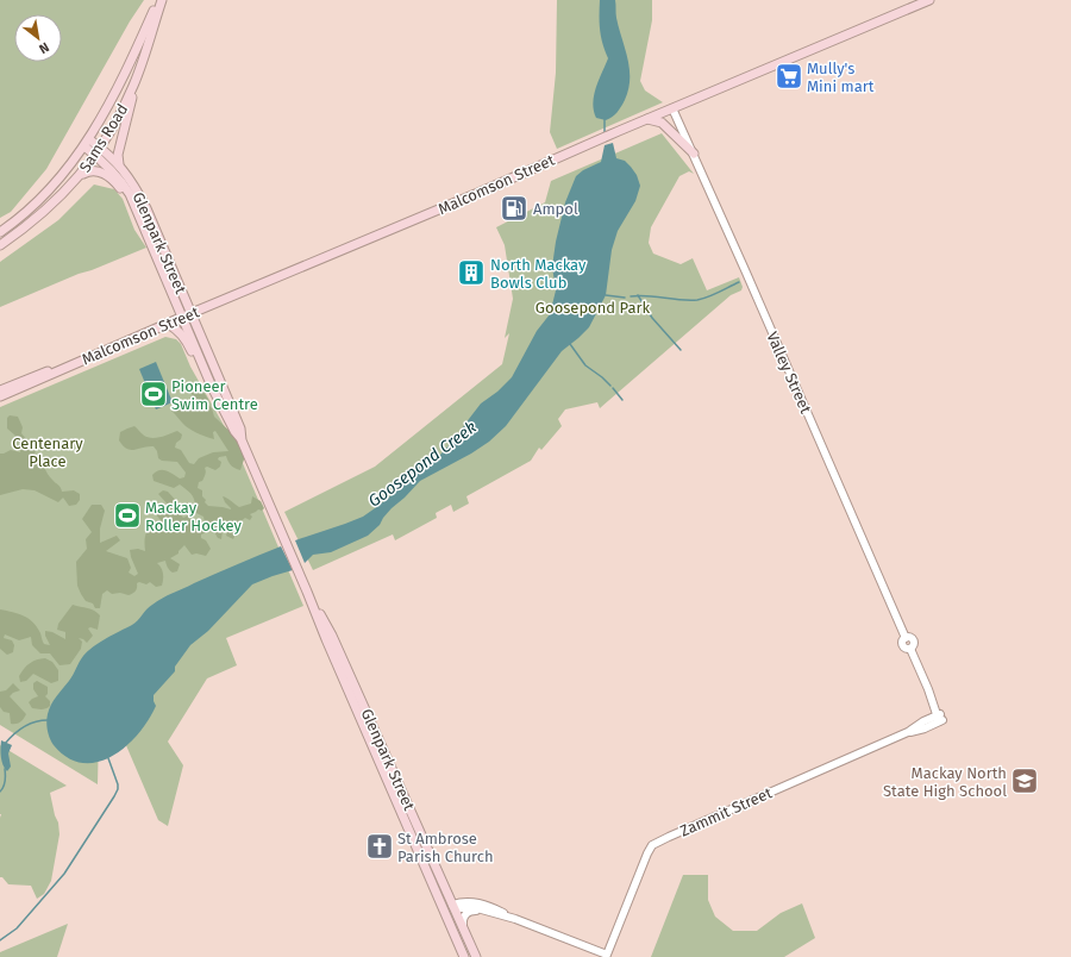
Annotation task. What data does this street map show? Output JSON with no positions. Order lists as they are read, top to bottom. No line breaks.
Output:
{"streets":{"main road":["Sams Road","Malcomson Street","Glenpark Street"],"street":["Valley Street","Zammit Street"]},"crossings":[["Sams Road","Glenpark Street"],["Malcomson Street","Glenpark Street"],["Malcomson Street","Valley Street"],["Valley Street","Zammit Street"]],"water":["Goosepond Creek"],"parks":["Goosepond Park","Centenary Place"],"places":{"supermarket":["Mully's Mini mart"],"fuel station":["Ampol"],"building":["North Mackay Bowls Club"],"sports":["Pioneer Swim Centre","Mackay Roller Hockey"],"school or university":["Mackay North State High School"],"church":["St Ambrose Parish Church"]},"north":"bottom right"}
